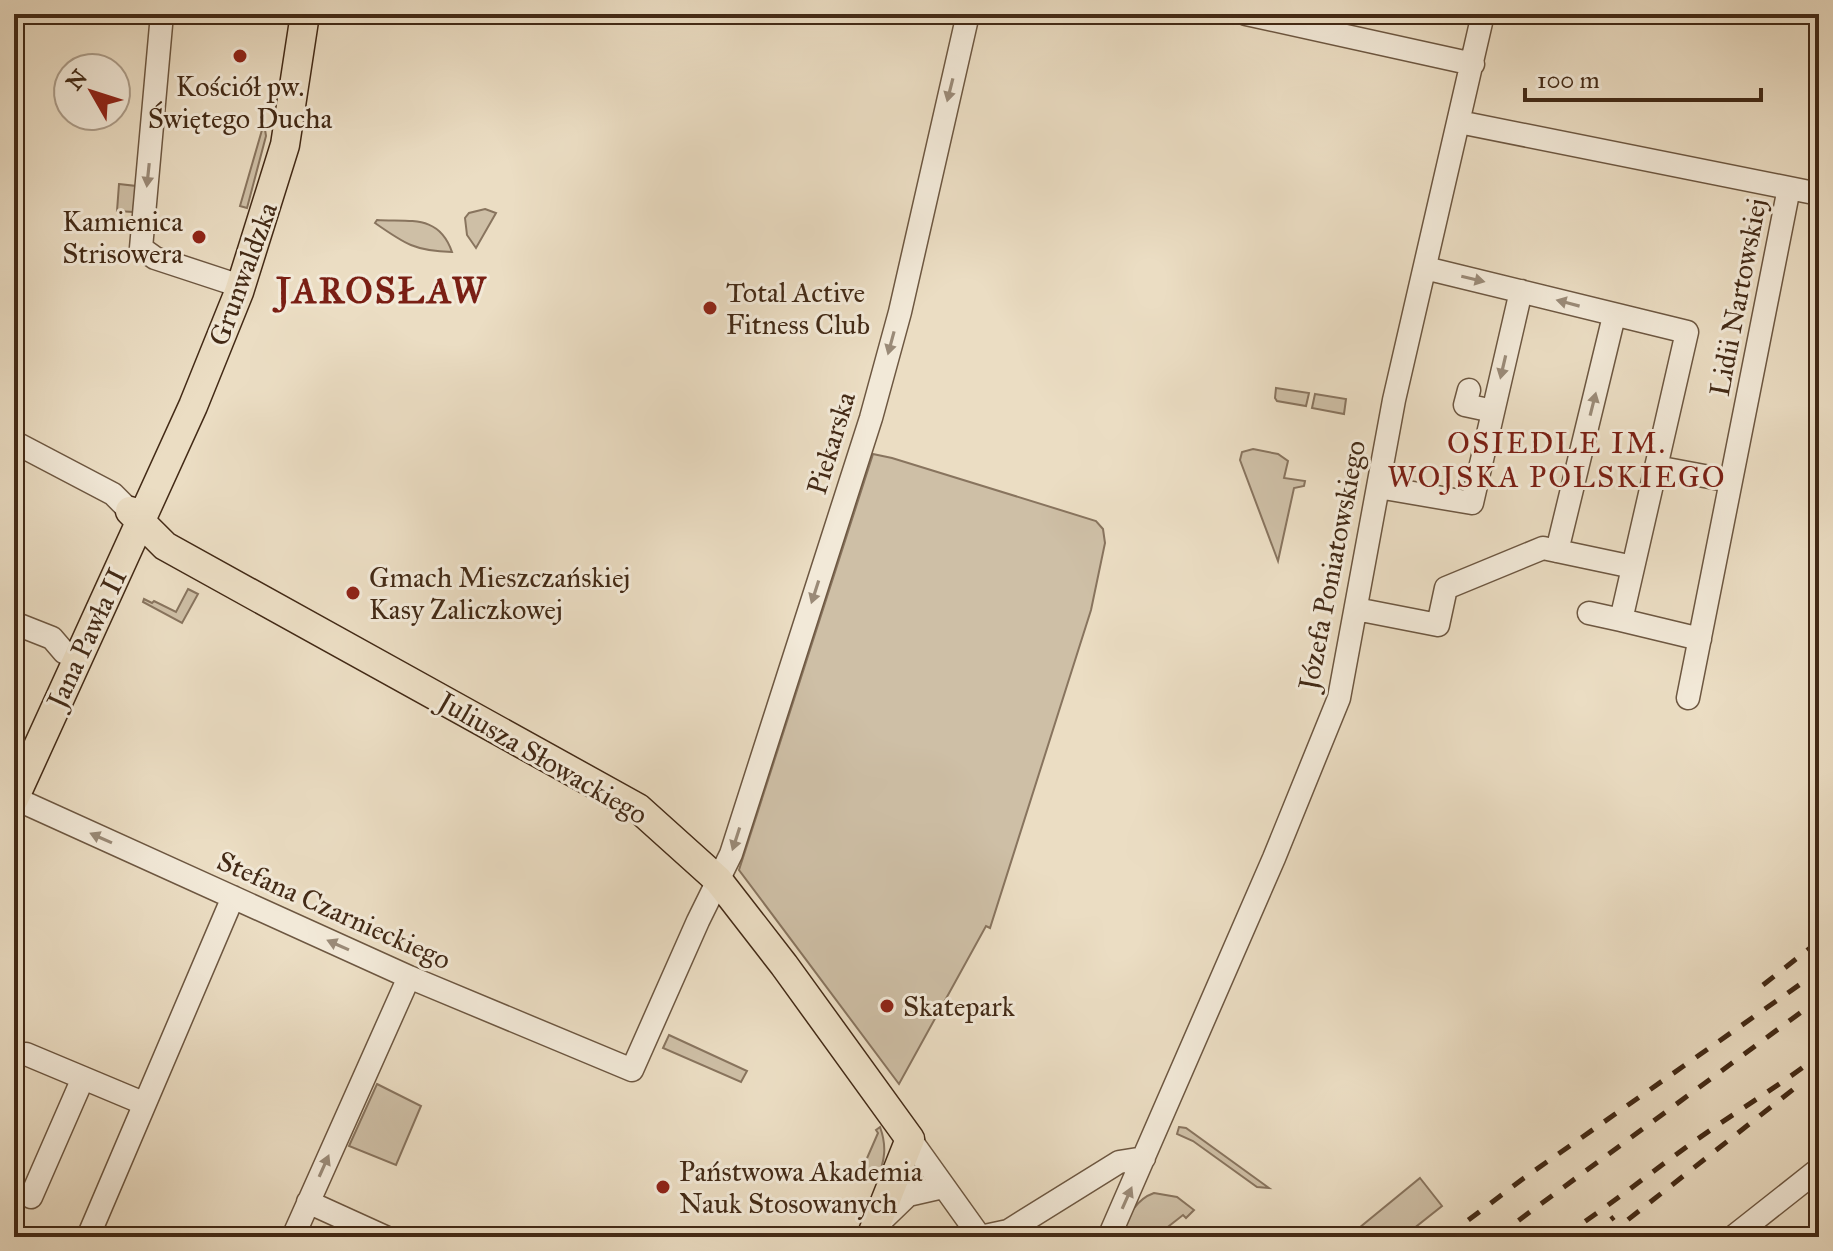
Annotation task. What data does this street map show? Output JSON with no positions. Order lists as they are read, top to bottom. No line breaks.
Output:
{"streets":{"main road":["Grunwaldzka","Jana Pawła II","Juliusza Słowackiego"],"street":["Lidii Nartowskiej","Piekarska","Józefa Poniatowskiego","Stefana Czarnieckiego"]},"crossings":[["Grunwaldzka","Jana Pawła II"],["Grunwaldzka","Juliusza Słowackiego"],["Piekarska","Juliusza Słowackiego"],["Piekarska","Stefana Czarnieckiego"],["Jana Pawła II","Juliusza Słowackiego"],["Jana Pawła II","Stefana Czarnieckiego"]],"one_way":["Piekarska","Stefana Czarnieckiego"],"districts":["JAROSŁAW","OSIEDLE IM. WOJSKA POLSKIEGO"],"places":["Kościół pw. Świętego Ducha","Kamienica Strisowera","Total Active Fitness Club","Gmach Mieszczańskiej Kasy Zaliczkowej","Skatepark","Państwowa Akademia Nauk Stosowanych"],"scale_bar":"100 m","north":"top left"}
